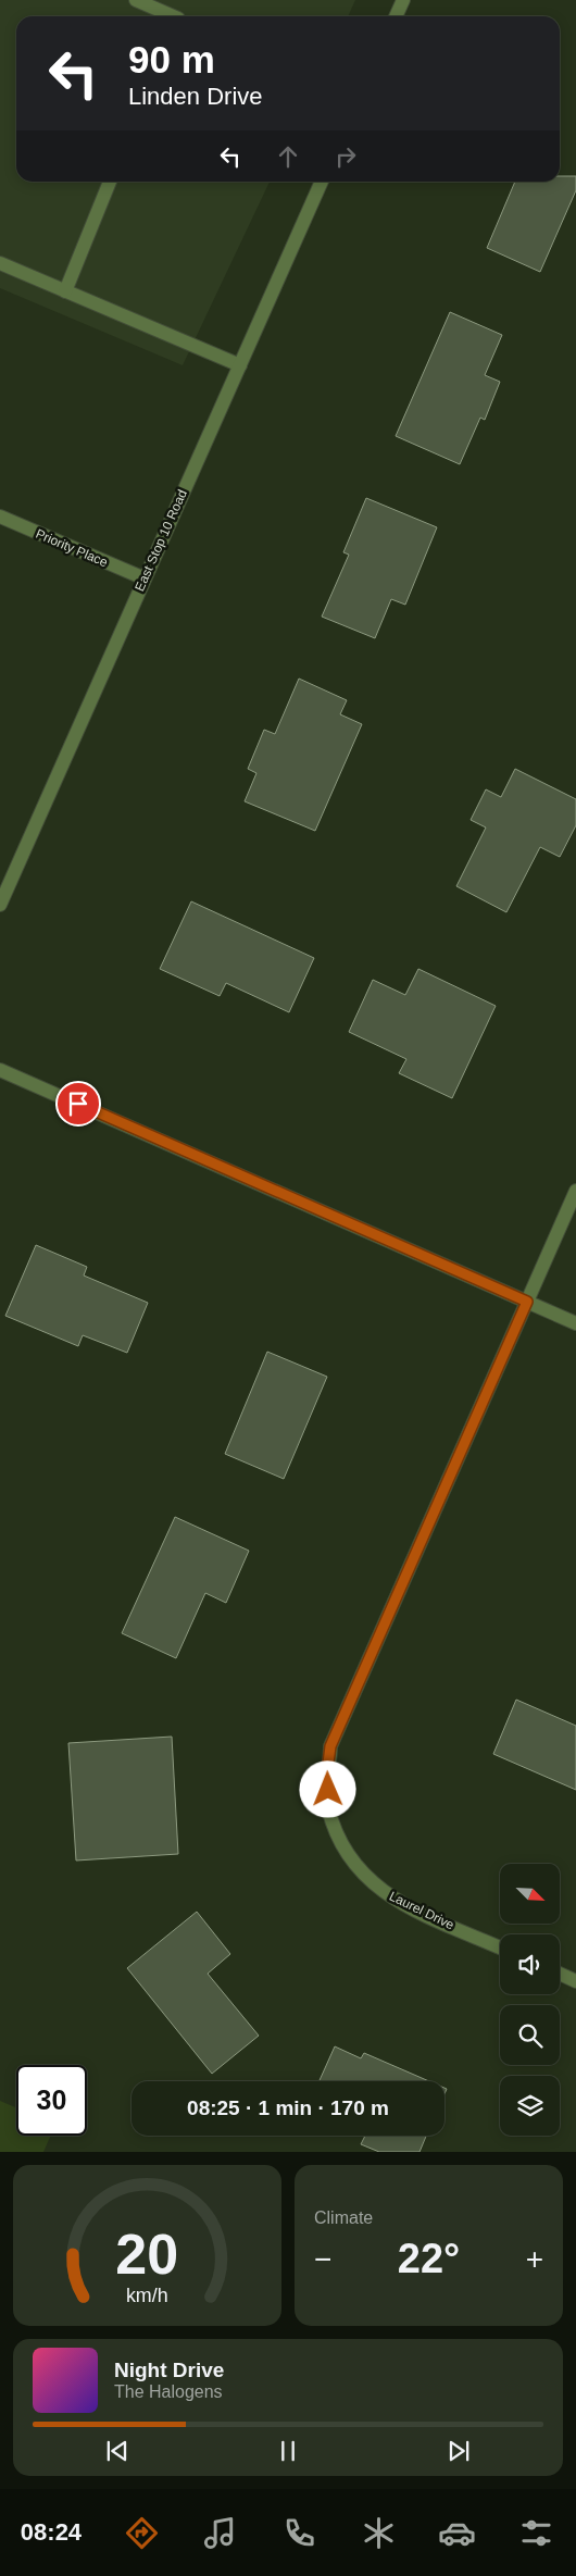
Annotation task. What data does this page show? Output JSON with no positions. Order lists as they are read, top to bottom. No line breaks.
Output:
{"streets":{"street":["East Stop 10 Road","Priority Place","Laurel Drive"]},"crossings":[["East Stop 10 Road","Priority Place"]],"north":"bottom right","page":{"turn":["90 m","Linden Drive"],"limit":"30","trip":"08:25 · 1 min · 170 m","tile":"Climate","heat":["−","22°","+"],"song":["Night Drive","The Halogens"],"tabs":"08:24","gauge":["20","km/h"]}}
